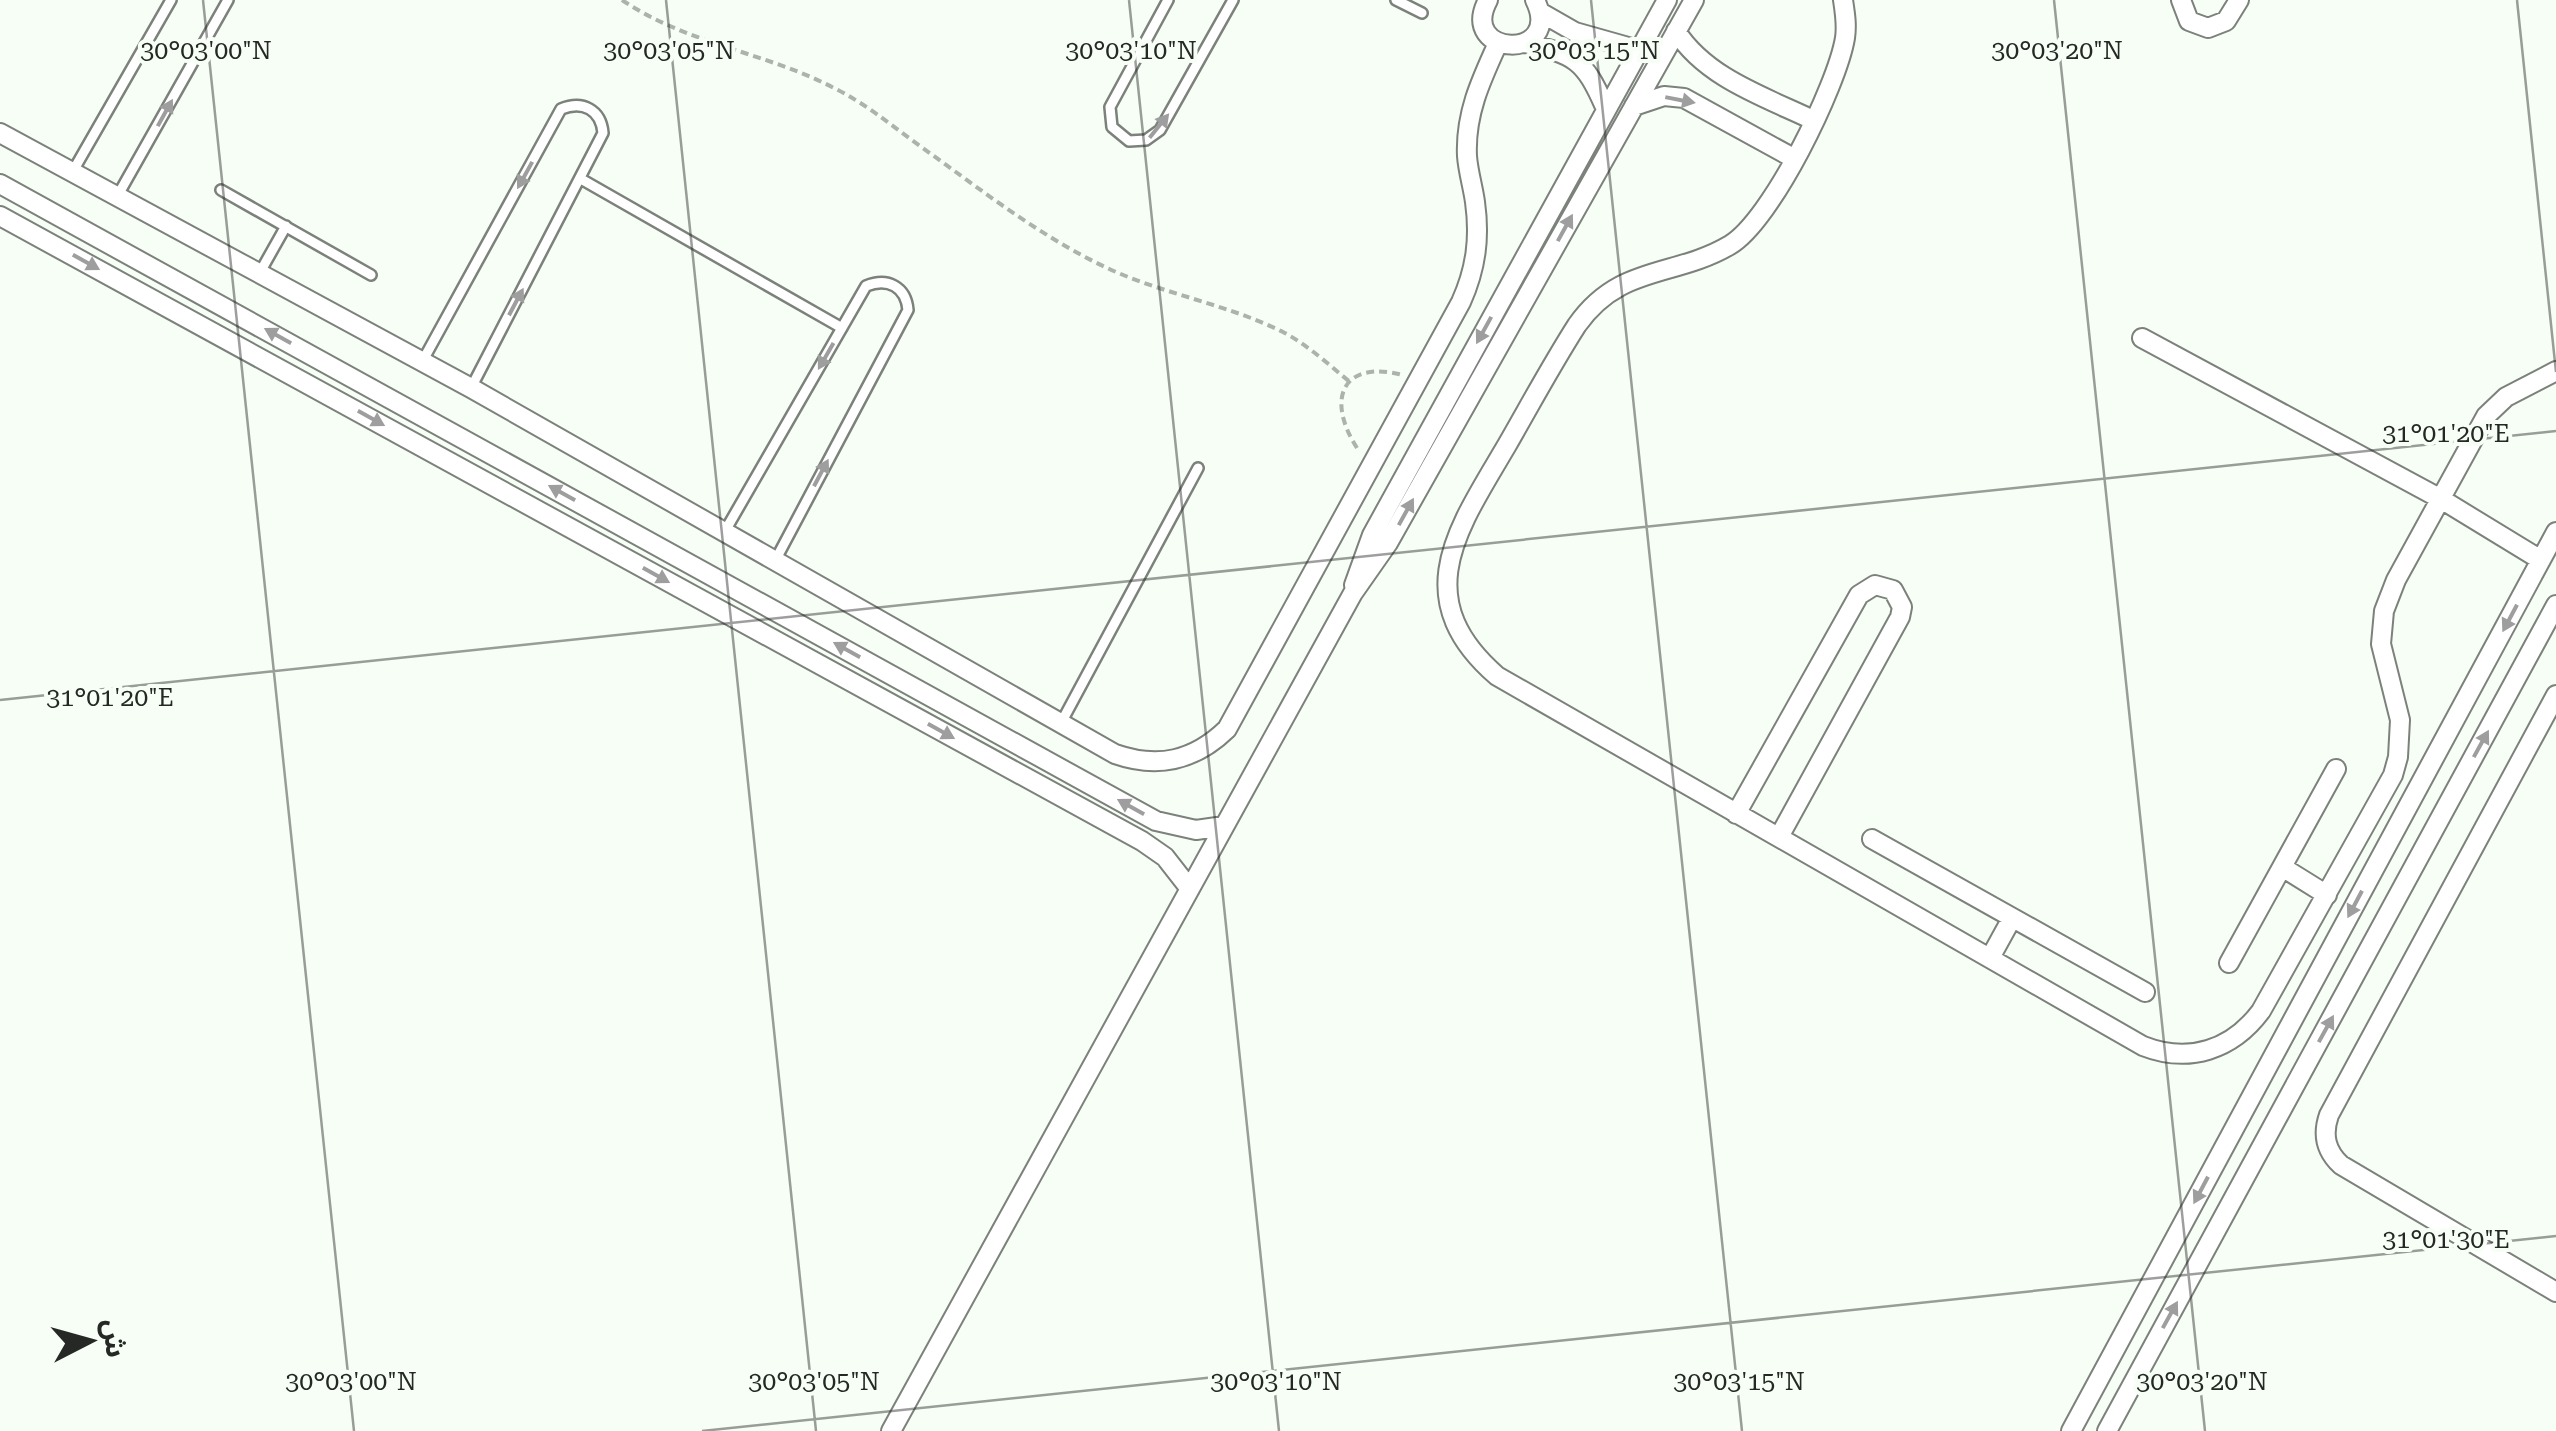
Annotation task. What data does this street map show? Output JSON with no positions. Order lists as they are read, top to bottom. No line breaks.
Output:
{"north":"right","coordinates":["30°03'00\"N","30°03'05\"N","30°03'10\"N","30°03'15\"N","30°03'20\"N","31°01'20\"E","31°01'30\"E"]}
